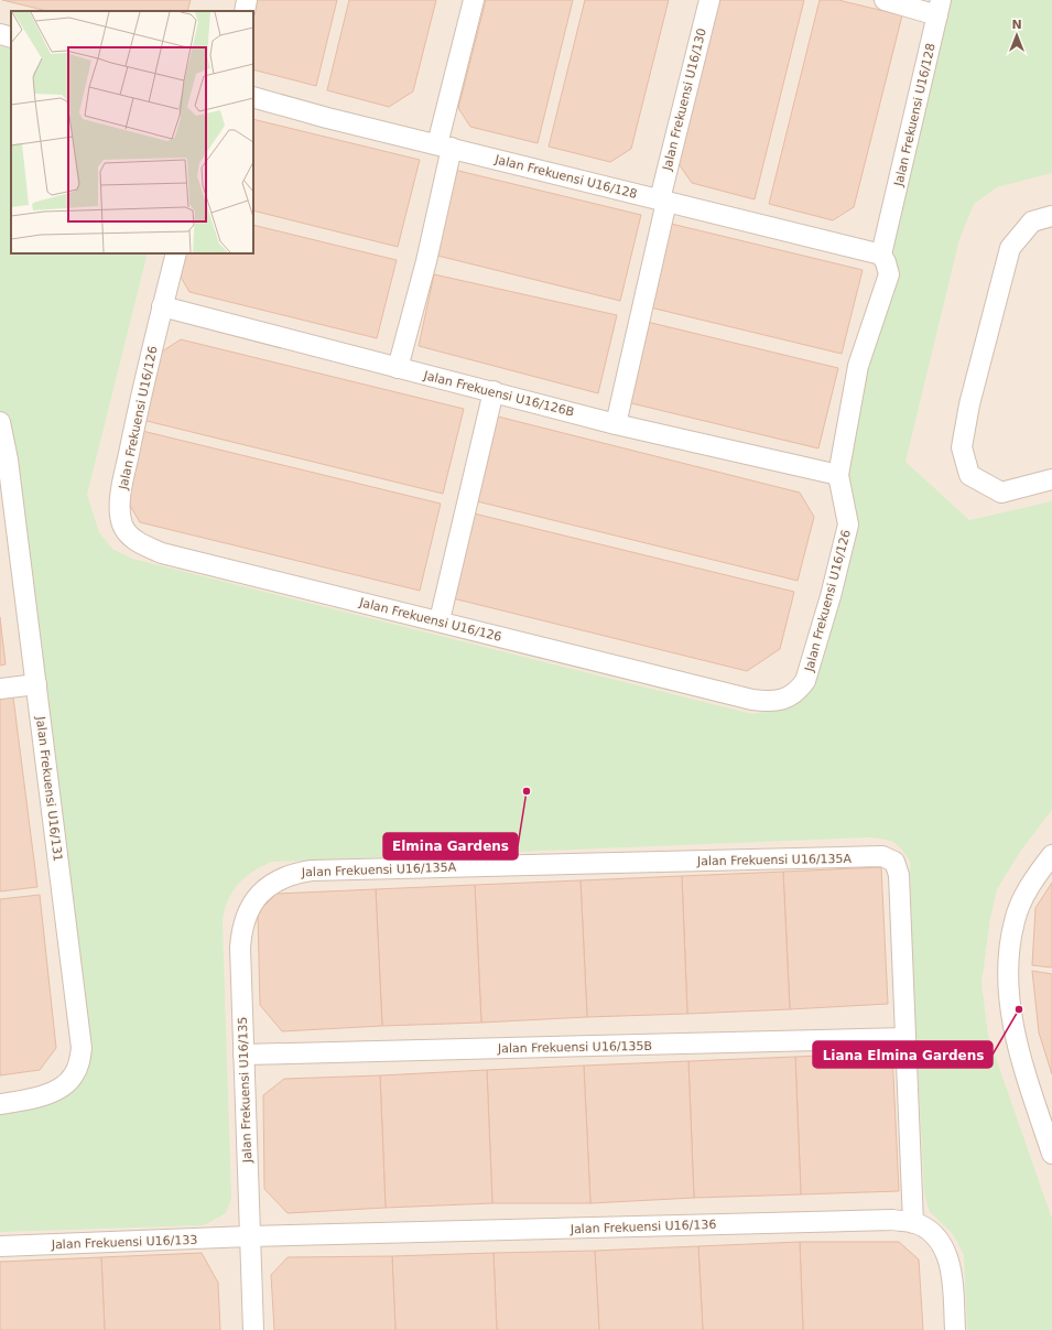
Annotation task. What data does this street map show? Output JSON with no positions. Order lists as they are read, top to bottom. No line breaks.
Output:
{"streets":{"street":["Jalan Frekuensi U16/130","Jalan Frekuensi U16/128","Jalan Frekuensi U16/126B","Jalan Frekuensi U16/126","Jalan Frekuensi U16/131","Jalan Frekuensi U16/135A","Jalan Frekuensi U16/135B","Jalan Frekuensi U16/135","Jalan Frekuensi U16/136","Jalan Frekuensi U16/133"]},"crossings":[["Jalan Frekuensi U16/130","Jalan Frekuensi U16/128"],["Jalan Frekuensi U16/130","Jalan Frekuensi U16/126B"],["Jalan Frekuensi U16/126B","Jalan Frekuensi U16/126"],["Jalan Frekuensi U16/135A","Jalan Frekuensi U16/135B"],["Jalan Frekuensi U16/135A","Jalan Frekuensi U16/135"],["Jalan Frekuensi U16/135A","Jalan Frekuensi U16/136"],["Jalan Frekuensi U16/135B","Jalan Frekuensi U16/135"],["Jalan Frekuensi U16/135","Jalan Frekuensi U16/136"],["Jalan Frekuensi U16/135","Jalan Frekuensi U16/133"],["Jalan Frekuensi U16/136","Jalan Frekuensi U16/133"]],"places":["Elmina Gardens","Liana Elmina Gardens"],"north":"top"}
